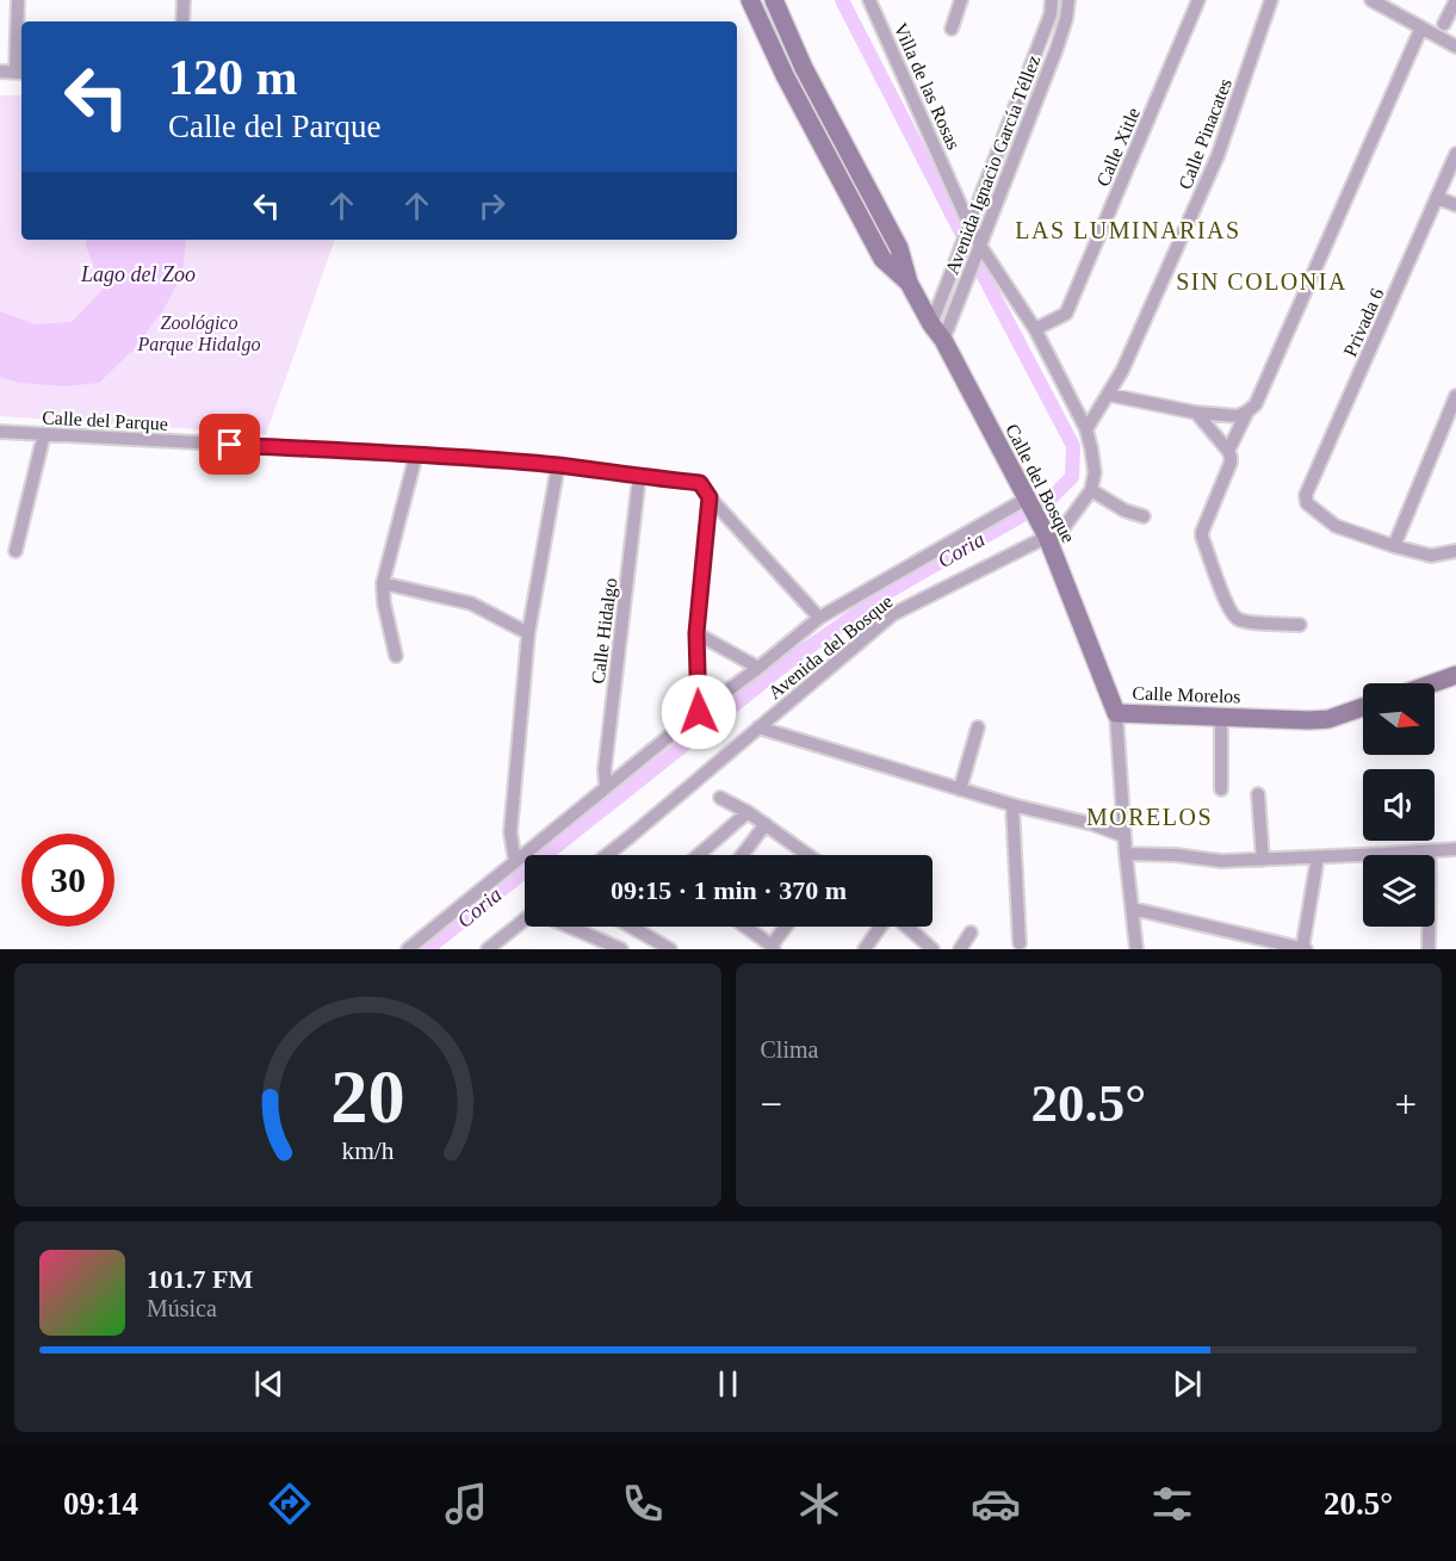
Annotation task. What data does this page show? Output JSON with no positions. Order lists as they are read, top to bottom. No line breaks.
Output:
{"streets":{"street":["Villa de las Rosas","Calle Pinacates","Calle Xitle","Avenida Ignacio García Téllez","Privada 6","Calle del Parque","Calle del Bosque","Calle Hidalgo","Avenida del Bosque","Calle Morelos"]},"crossings":[["Villa de las Rosas","Calle Pinacates"],["Villa de las Rosas","Calle Xitle"],["Villa de las Rosas","Avenida Ignacio García Téllez"],["Villa de las Rosas","Avenida del Bosque"],["Avenida Ignacio García Téllez","Calle del Bosque"],["Calle del Parque","Calle Hidalgo"],["Calle del Bosque","Avenida del Bosque"],["Calle del Bosque","Calle Morelos"]],"districts":["LAS LUMINARIAS","SIN COLONIA","MORELOS"],"water":["Lago del Zoo","Coria"],"parks":["Zoológico Parque Hidalgo"],"north":"right","page":{"turn":["120 m","Calle del Parque"],"limit":"30","trip":"09:15 · 1 min · 370 m","tile":"Clima","heat":["−","20.5°","+"],"song":["101.7 FM","Música"],"tabs":["09:14","20.5°"],"gauge":["20","km/h"]}}
